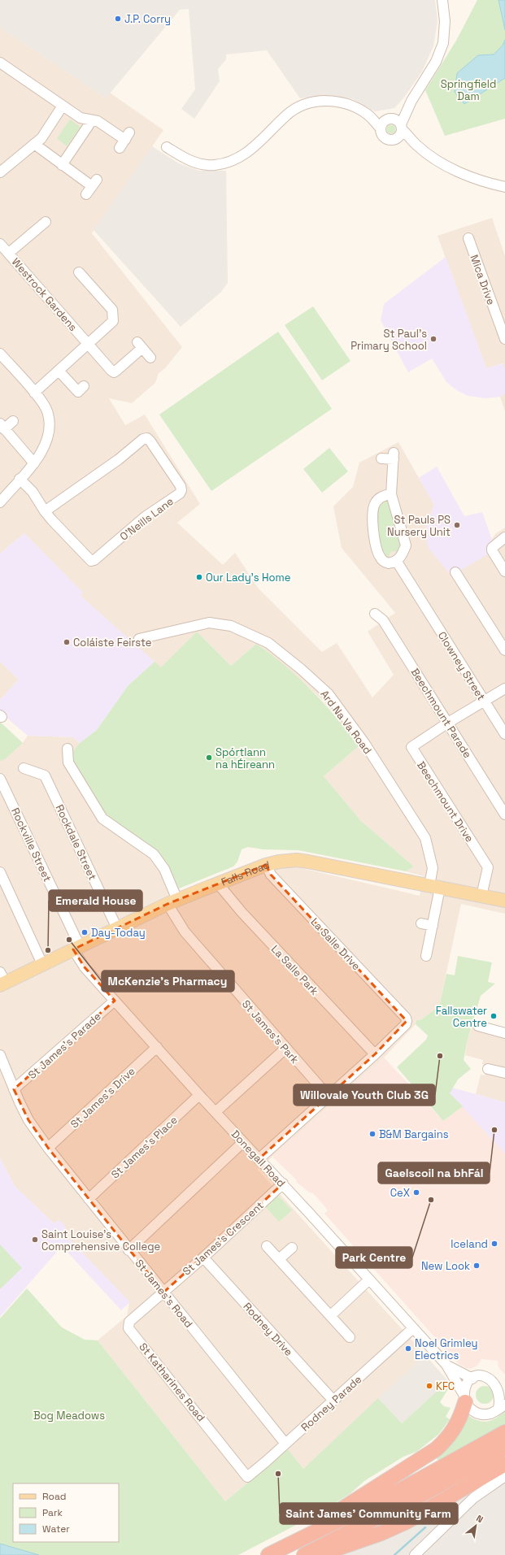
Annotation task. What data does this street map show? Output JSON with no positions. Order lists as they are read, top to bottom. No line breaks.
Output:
{"streets":{"main road":["Falls Road"],"street":["Mica Drive","Westrock Gardens","O'Neills Lane","Clowney Street","Beechmount Parade","Ard Na Va Road","Beechmount Drive","Rockdale Street","Rockville Street","La Salle Drive","La Salle Park","St James's Park","St James's Parade","St James's Drive","St James's Place","Donegall Road","St James's Crescent","St James's Road","Rodney Drive","St Katharines Road","Rodney Parade"]},"crossings":[["Beechmount Parade","Beechmount Drive"],["Ard Na Va Road","Falls Road"],["Beechmount Drive","Falls Road"],["Rockdale Street","Falls Road"],["Rockville Street","Falls Road"],["Rockville Street","Donegall Road"],["Falls Road","La Salle Drive"],["Falls Road","La Salle Park"],["Falls Road","St James's Park"],["Falls Road","Donegall Road"],["La Salle Drive","La Salle Park"],["St James's Parade","Donegall Road"],["St James's Parade","St James's Road"],["St James's Drive","Donegall Road"],["St James's Drive","St James's Road"],["St James's Place","Donegall Road"],["St James's Place","St James's Road"],["Donegall Road","St James's Crescent"],["Donegall Road","Rodney Parade"],["St James's Crescent","St James's Road"],["St James's Crescent","Rodney Drive"],["St James's Crescent","St Katharines Road"],["St James's Road","St Katharines Road"],["St James's Road","Rodney Parade"],["Rodney Drive","Rodney Parade"],["St Katharines Road","Rodney Parade"]],"parks":["Springfield Dam","Bog Meadows"],"places":["J.P. Corry","St Paul's Primary School","St Pauls PS Nursery Unit","Our Lady's Home","Coláiste Feirste","Spórtlann na hÉireann","Day-Today","McKenzie's Pharmacy","Emerald House","Fallswater Centre","Willovale Youth Club 3G","Gaelscoil na bhFál","B&M Bargains","CeX","Park Centre","Saint Louise's Comprehensive College","Iceland","New Look","Noel Grimley Electrics","KFC","Saint James' Community Farm"],"legend":["Road","Park","Water"],"north":"top right"}
